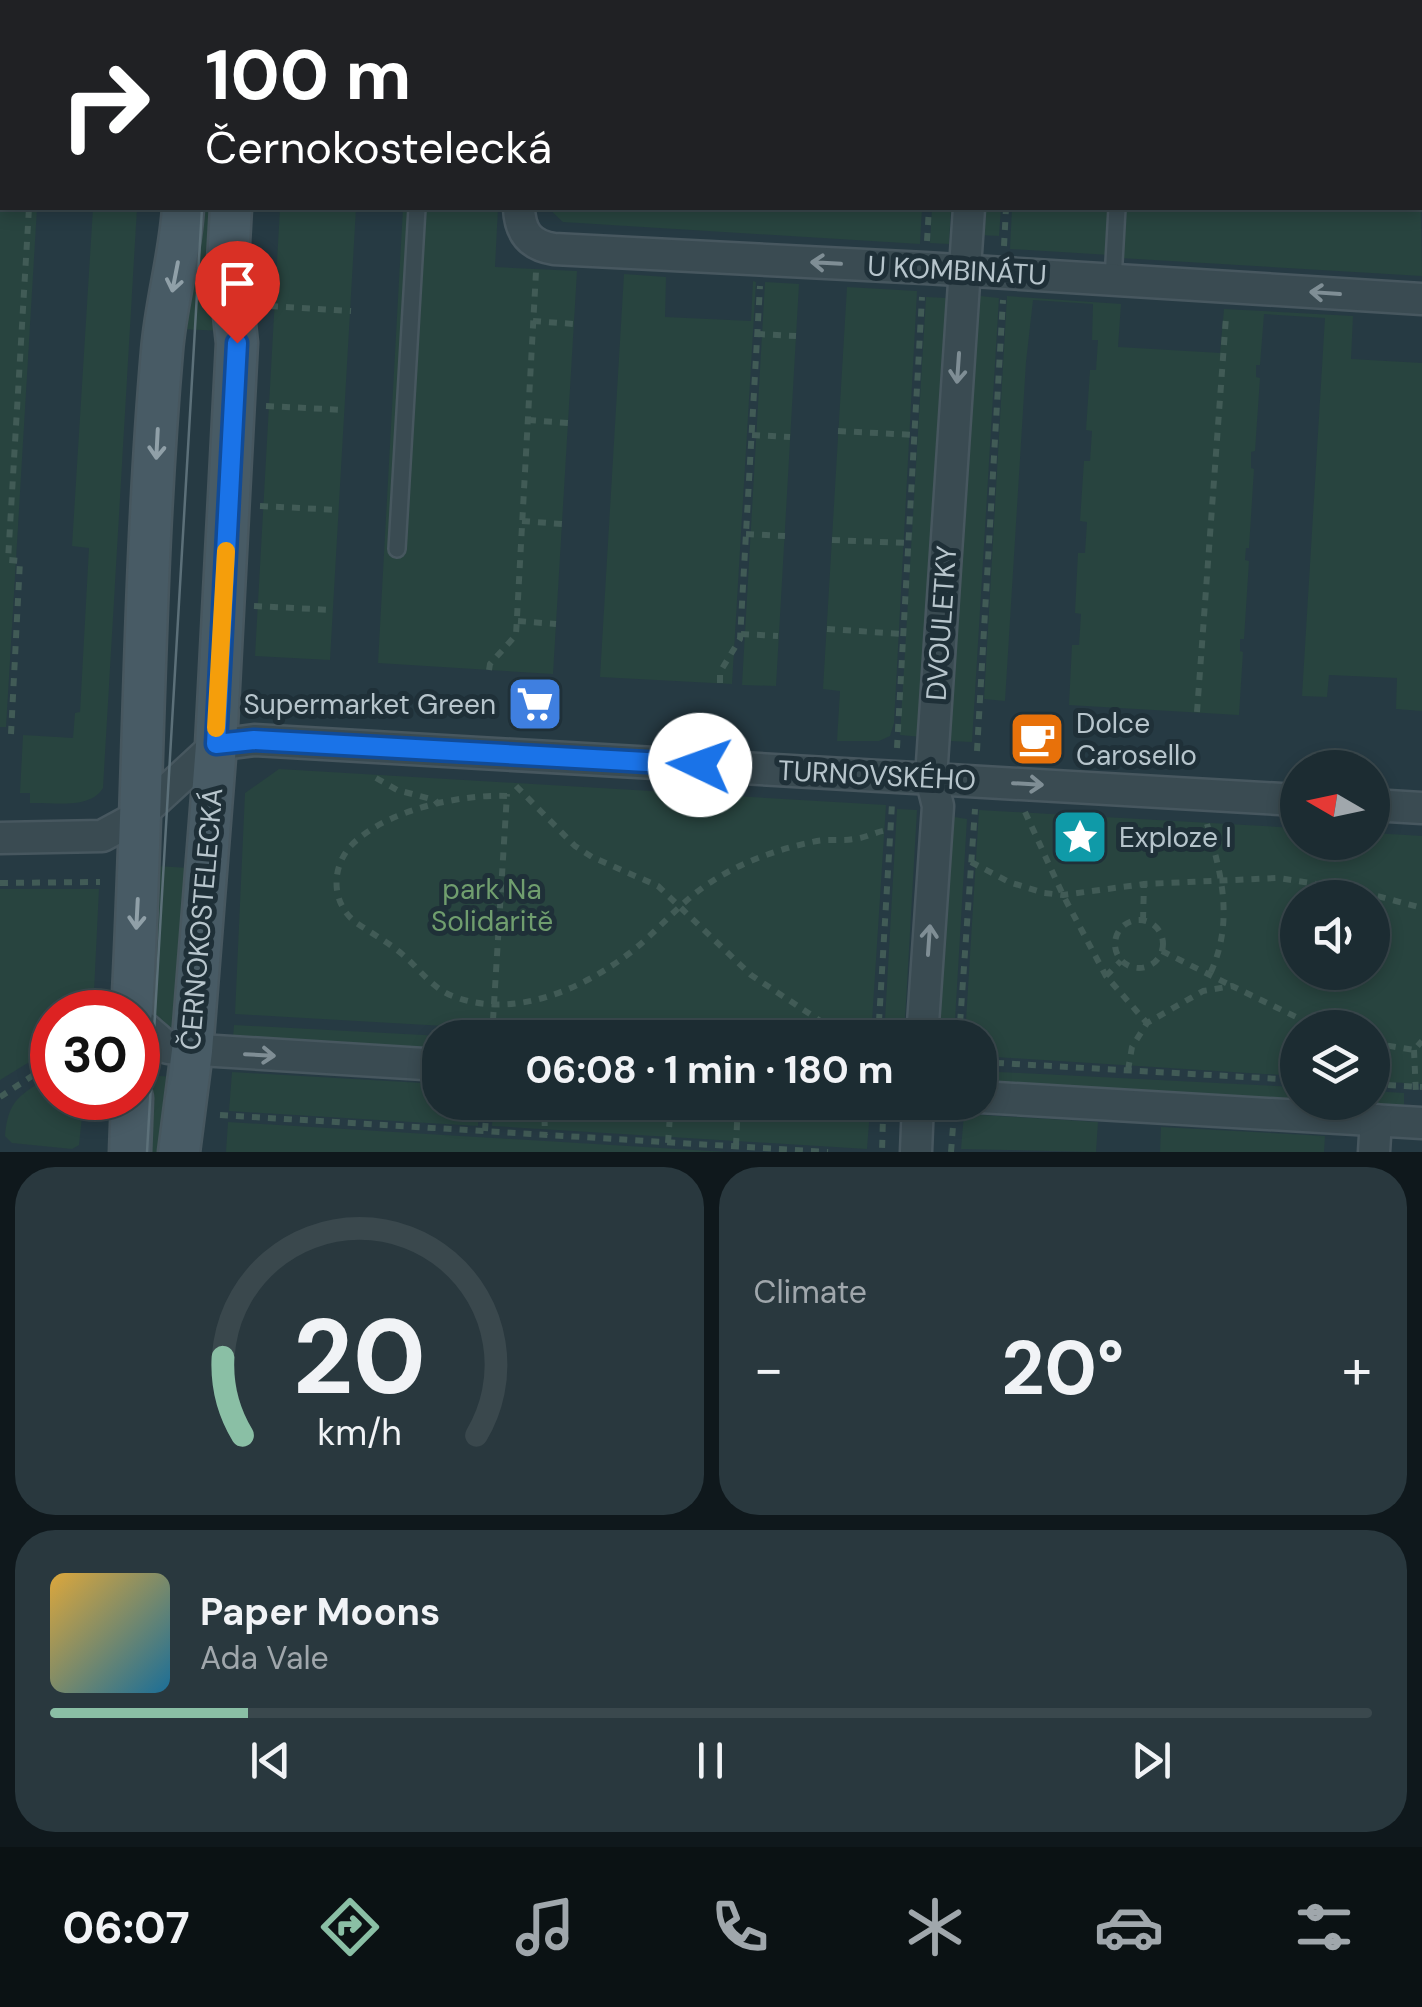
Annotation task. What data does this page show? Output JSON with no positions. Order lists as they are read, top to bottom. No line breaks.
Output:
{"streets":{"main road":["ČERNOKOSTELECKÁ"],"street":["U KOMBINÁTU","DVOULETKY","TURNOVSKÉHO"]},"crossings":[["U KOMBINÁTU","DVOULETKY"],["DVOULETKY","TURNOVSKÉHO"],["TURNOVSKÉHO","ČERNOKOSTELECKÁ"]],"one_way":["U KOMBINÁTU"],"parks":["park Na Solidaritě"],"places":{"supermarket":["Supermarket Green"],"cafe":["Dolce Carosello"],"place":["Exploze I"]},"north":"left","page":{"turn":["100 m","Černokostelecká"],"limit":"30","trip":"06:08 · 1 min · 180 m","tile":"Climate","heat":["−","20°","+"],"song":["Paper Moons","Ada Vale"],"tabs":"06:07","gauge":["20","km/h"]}}
